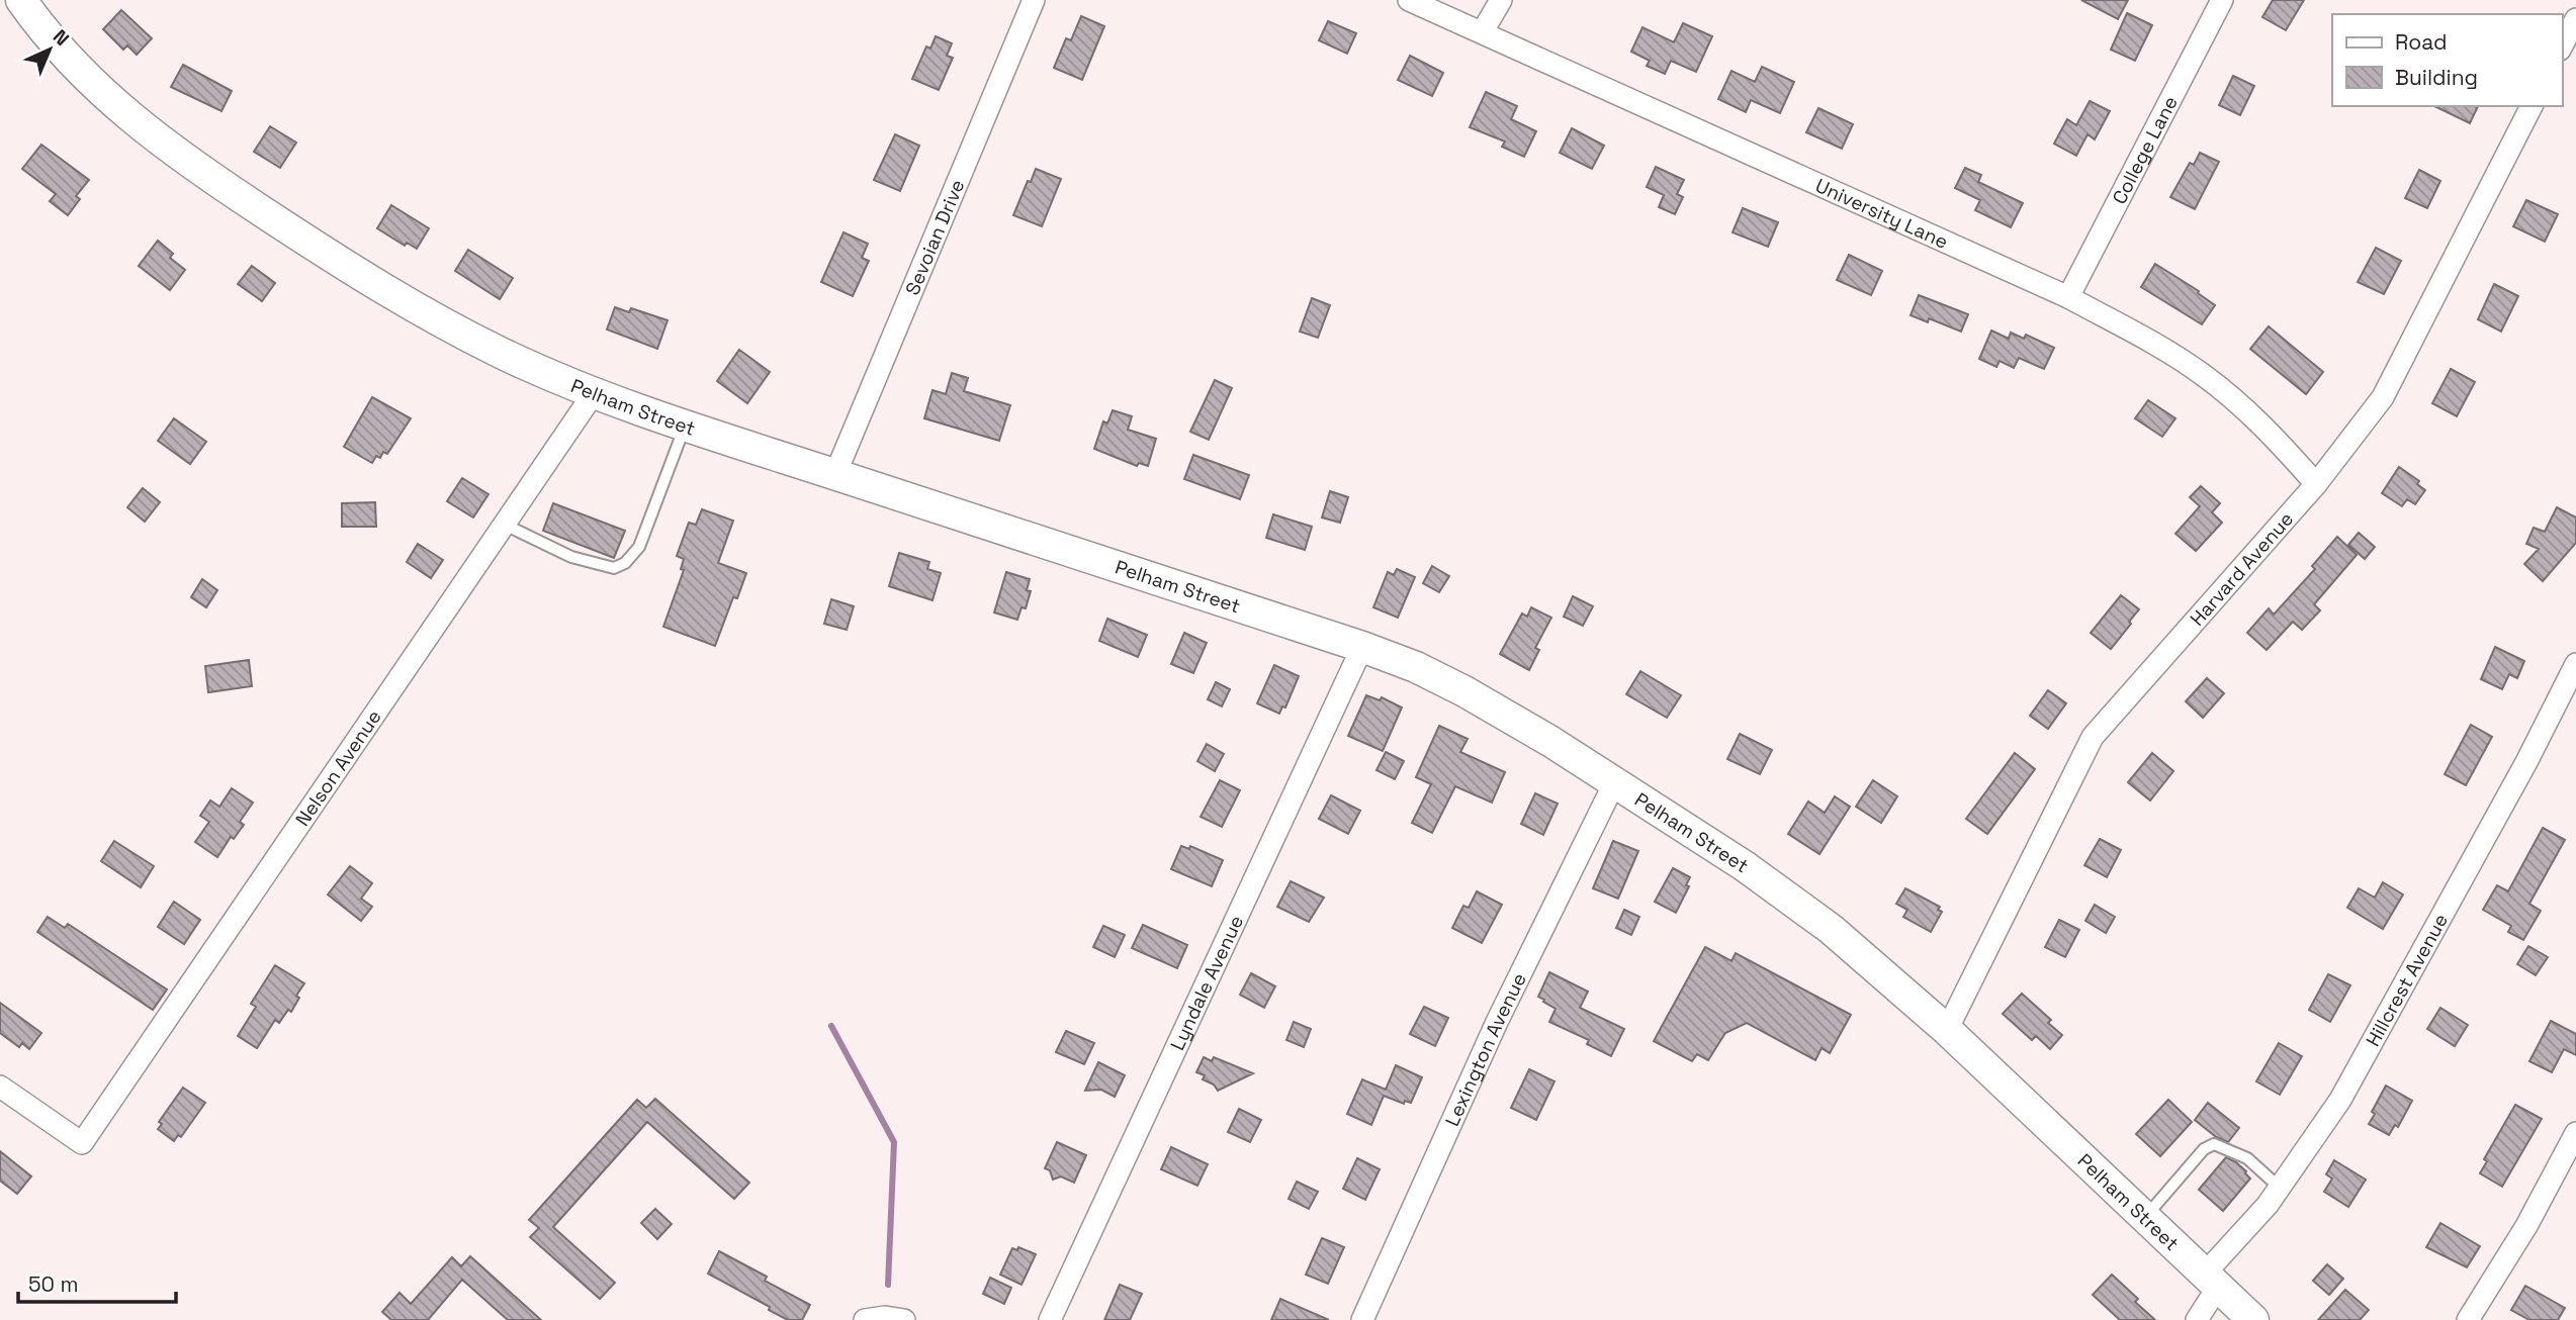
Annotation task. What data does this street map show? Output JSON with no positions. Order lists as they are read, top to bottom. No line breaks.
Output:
{"streets":{"street":["College Lane","University Lane","Sevoian Drive","Pelham Street","Harvard Avenue","Nelson Avenue","Hillcrest Avenue","Lyndale Avenue","Lexington Avenue"]},"crossings":[["College Lane","University Lane"],["University Lane","Harvard Avenue"],["Sevoian Drive","Pelham Street"],["Pelham Street","Harvard Avenue"],["Pelham Street","Nelson Avenue"],["Pelham Street","Hillcrest Avenue"],["Pelham Street","Lyndale Avenue"],["Pelham Street","Lexington Avenue"]],"legend":["Road","Building"],"scale_bar":"50 m","north":"top right"}
